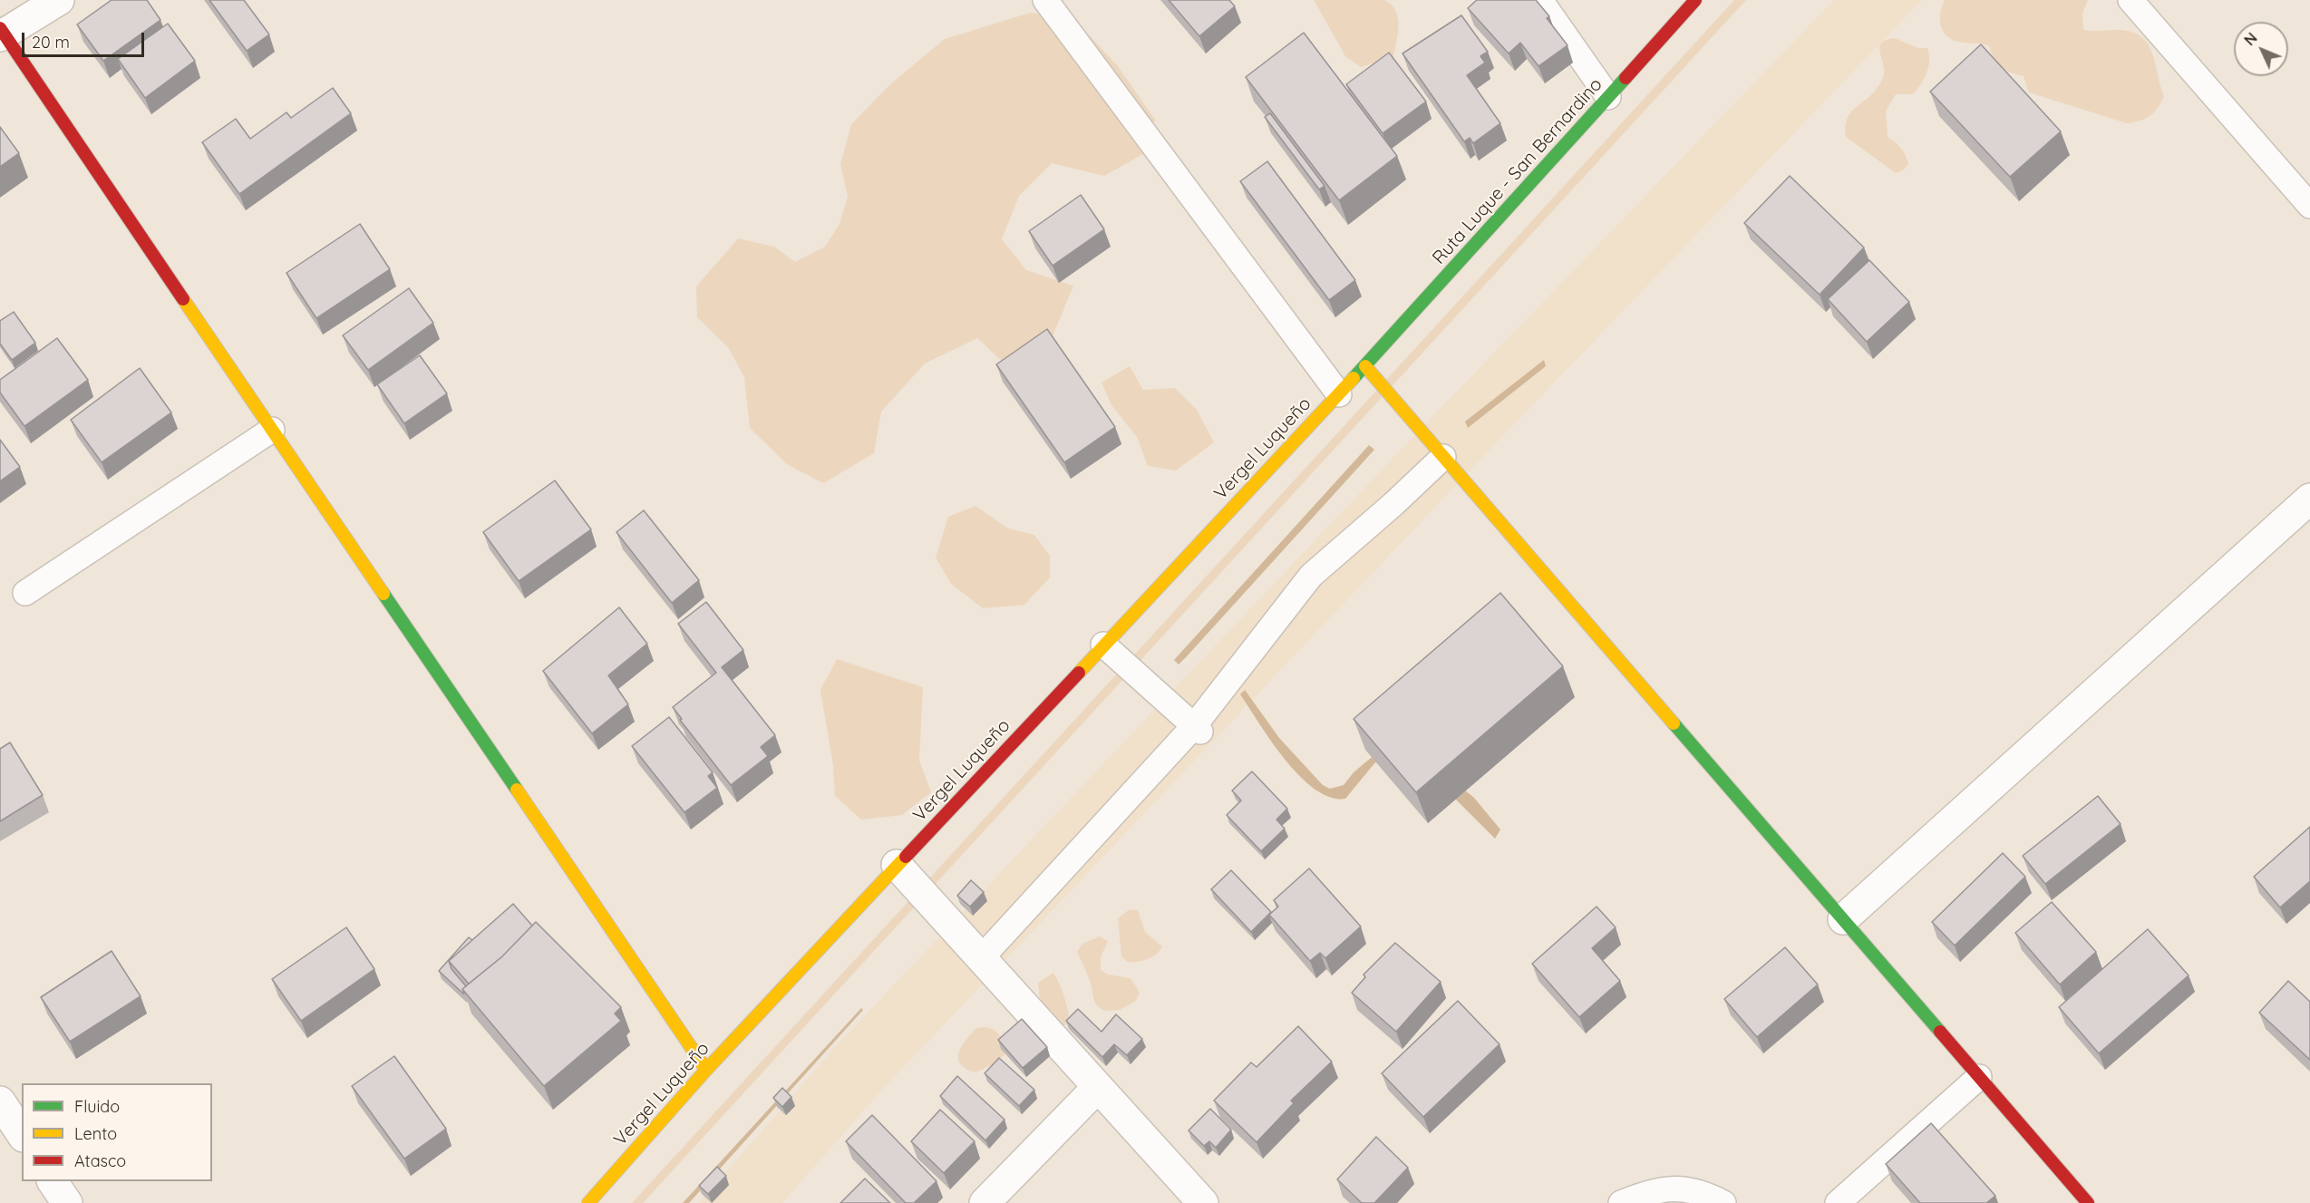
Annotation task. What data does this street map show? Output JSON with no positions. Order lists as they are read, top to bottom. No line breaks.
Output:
{"streets":{"street":["Ruta Luque - San Bernardino","Vergel Luqueño"]},"crossings":[["Ruta Luque - San Bernardino","Vergel Luqueño"]],"legend":["Fluido","Lento","Atasco"],"scale_bar":"20 m","north":"top left"}
